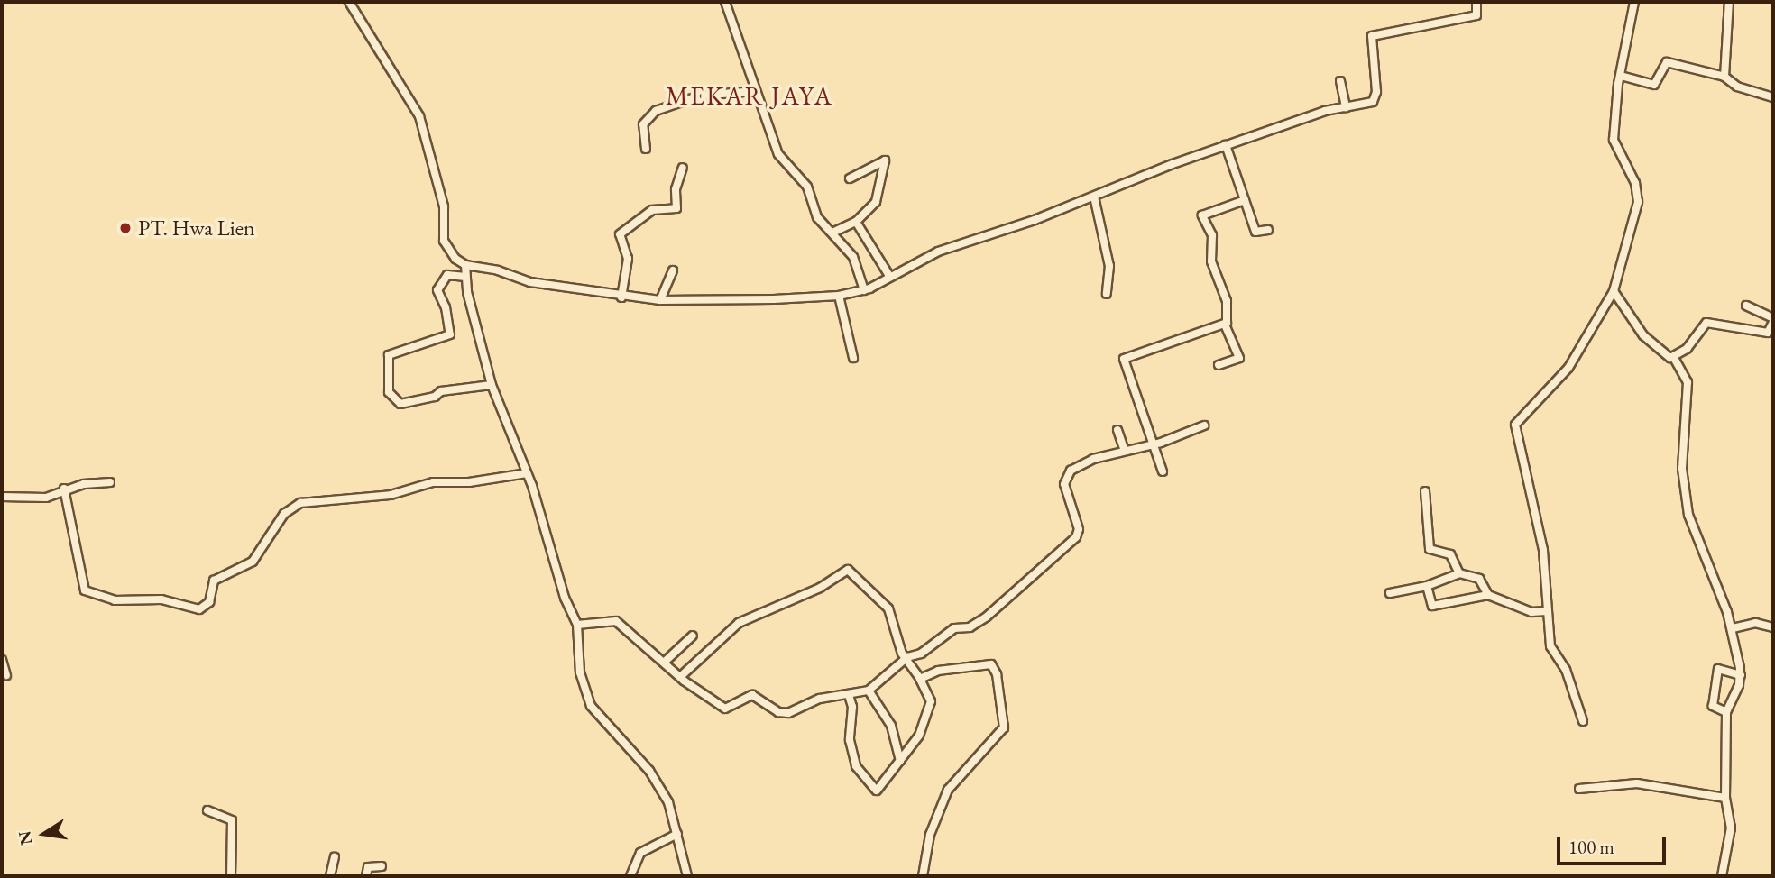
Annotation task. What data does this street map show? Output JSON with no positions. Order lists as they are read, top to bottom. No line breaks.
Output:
{"districts":["MEKAR JAYA"],"places":["PT. Hwa Lien"],"scale_bar":"100 m","north":"left"}
